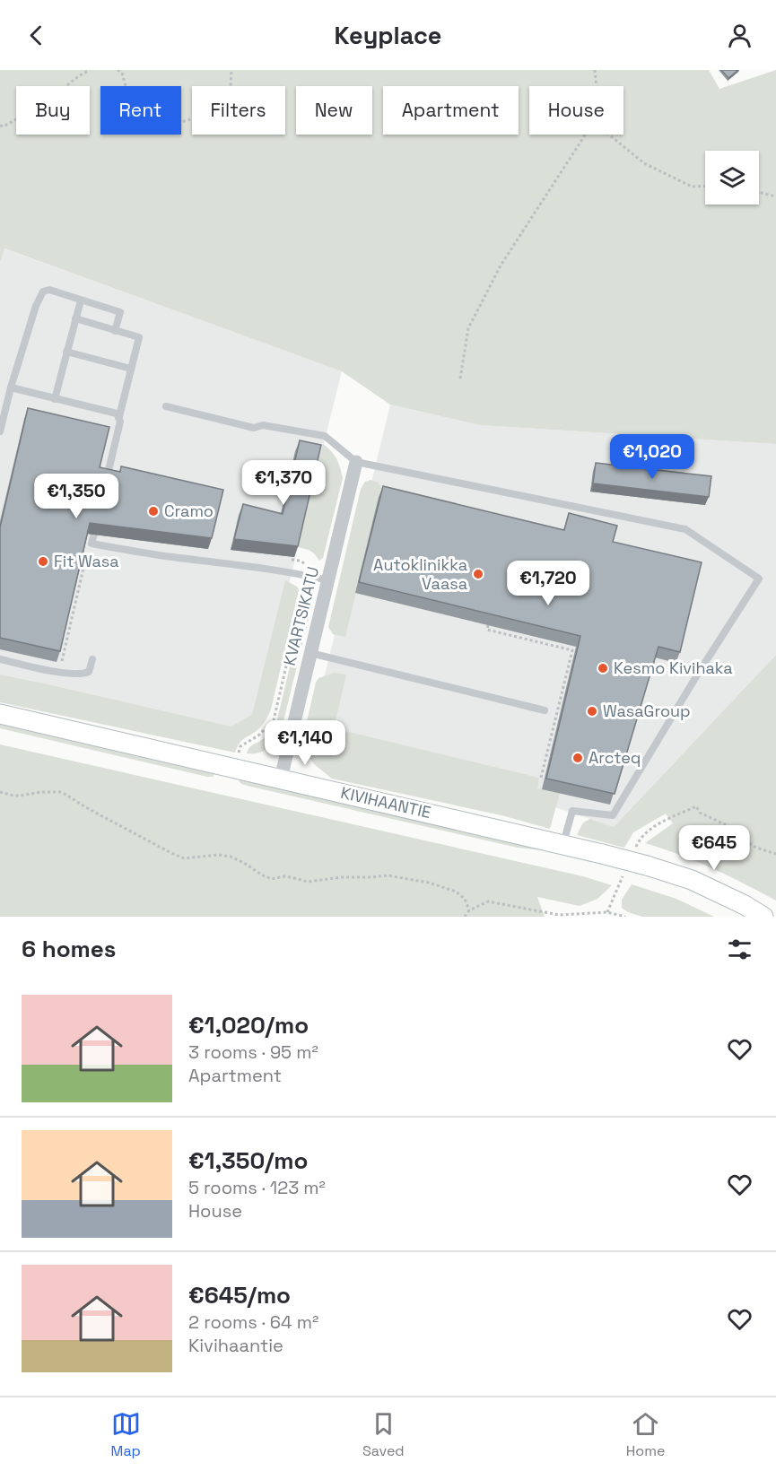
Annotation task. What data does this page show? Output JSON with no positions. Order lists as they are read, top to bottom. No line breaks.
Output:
{"streets":{"main road":["KIVIHAANTIE"],"street":["KVARTSIKATU"]},"crossings":[["KVARTSIKATU","KIVIHAANTIE"]],"places":["Cramo","Fit Wasa","Autoklinikka Vaasa","Kesmo Kivihaka","WasaGroup","Arcteq"],"page":{"header":"Keyplace","chip":["Buy","Rent","Filters","New","Apartment","House"],"price":["€1,020","€1,370","€1,350","€1,720","€1,140","€645"],"heading":"6 homes","list":[{"name":"€1,020/mo","note":"3 rooms · 95 m² · Apartment"},{"name":"€1,350/mo","note":"5 rooms · 123 m² · House"},{"name":"€645/mo","note":"2 rooms · 64 m² · Kivihaantie"}],"tabs":["Map","Saved","Home"]}}
